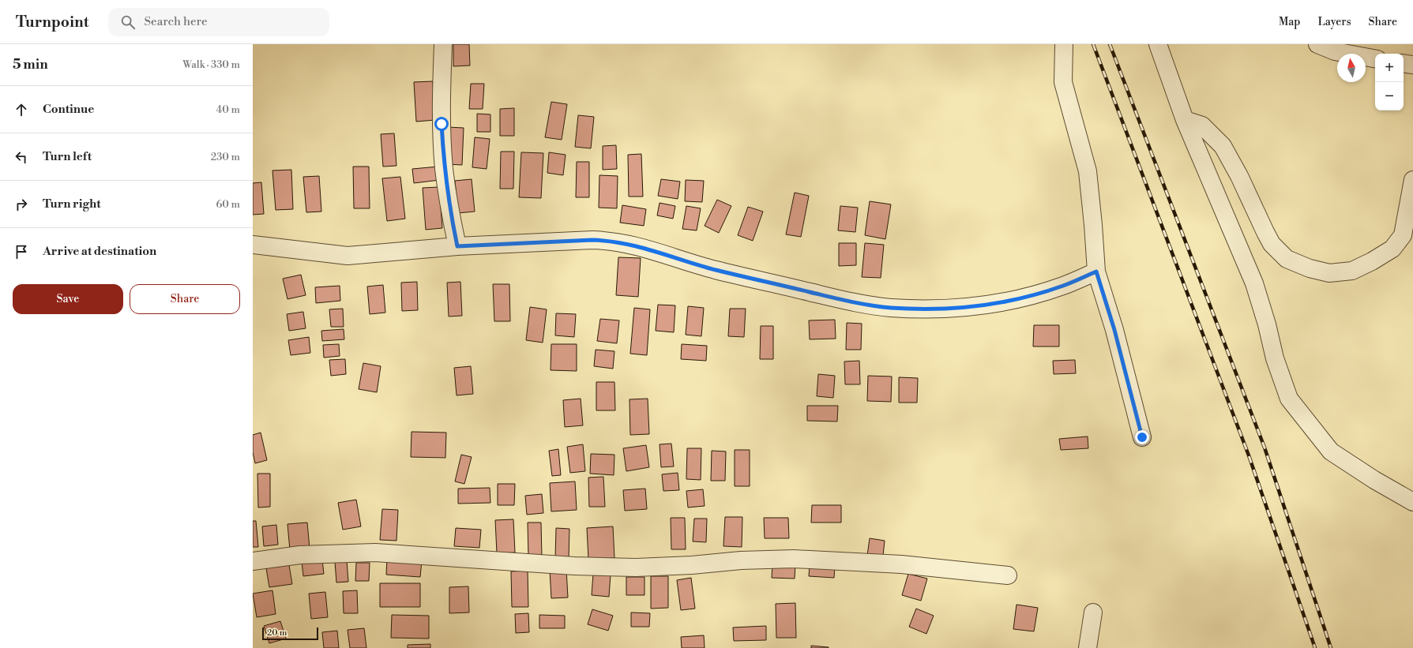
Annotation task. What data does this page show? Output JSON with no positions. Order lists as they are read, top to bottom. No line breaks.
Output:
{"scale_bar":"20 m","north":"top","page":{"header":"Turnpoint","search":"Search here","nav":["Map","Layers","Share"],"heading":["5 min","Walk · 330 m"],"map_buttons":["+","−"],"list":[["Continue","40 m"],["Turn left","230 m"],["Turn right","60 m"],"Arrive at destination"],"buttons":["Save","Share"],"scale":"20 m"}}
